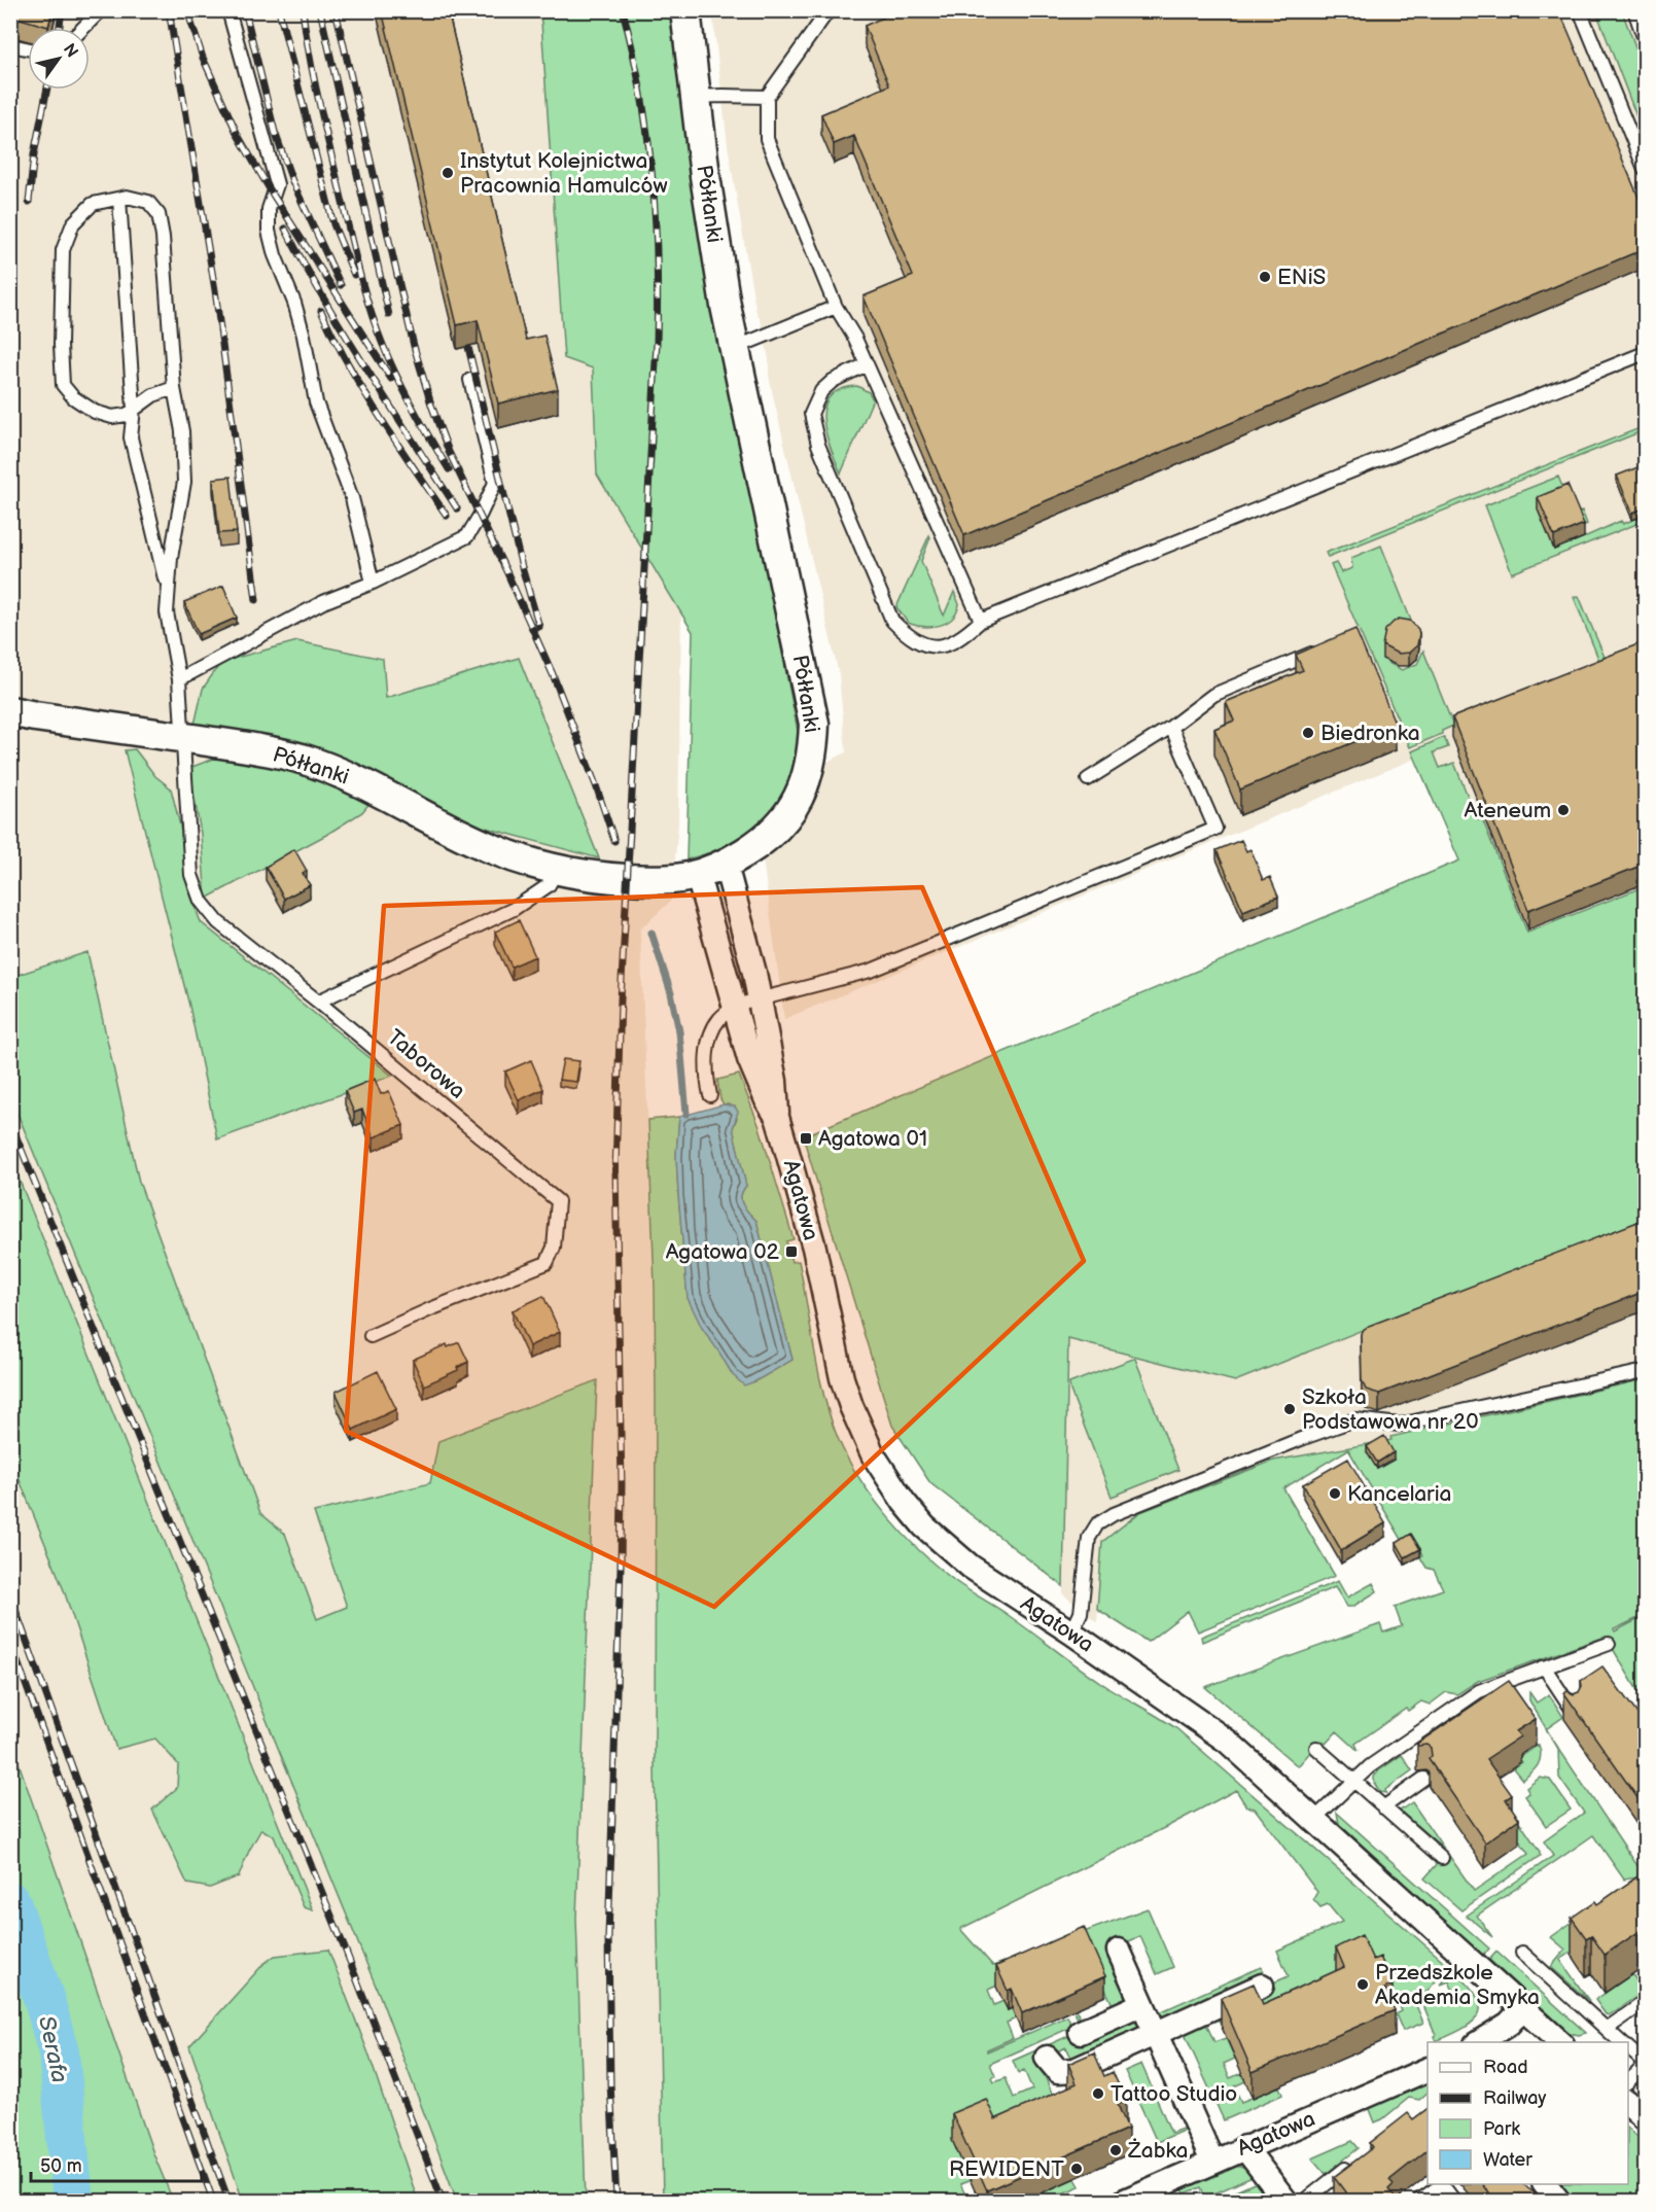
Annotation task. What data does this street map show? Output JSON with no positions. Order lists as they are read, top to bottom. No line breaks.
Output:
{"streets":{"street":["Półłanki","Agatowa"],"lane":["Taborowa"]},"crossings":[["Półłanki","Taborowa"],["Półłanki","Agatowa"]],"water":["Serafa"],"places":{"other":["Instytut Kolejnictwa Pracownia Hamulców","ENiS","Biedronka","Ateneum","Szkoła Podstawowa nr 20","Kancelaria","Przedszkole Akademia Smyka","Tattoo Studio","Żabka","REWIDENT"],"transit":["Agatowa 01","Agatowa 02"]},"legend":["Road","Railway","Park","Water"],"scale_bar":"50 m","north":"top right"}
